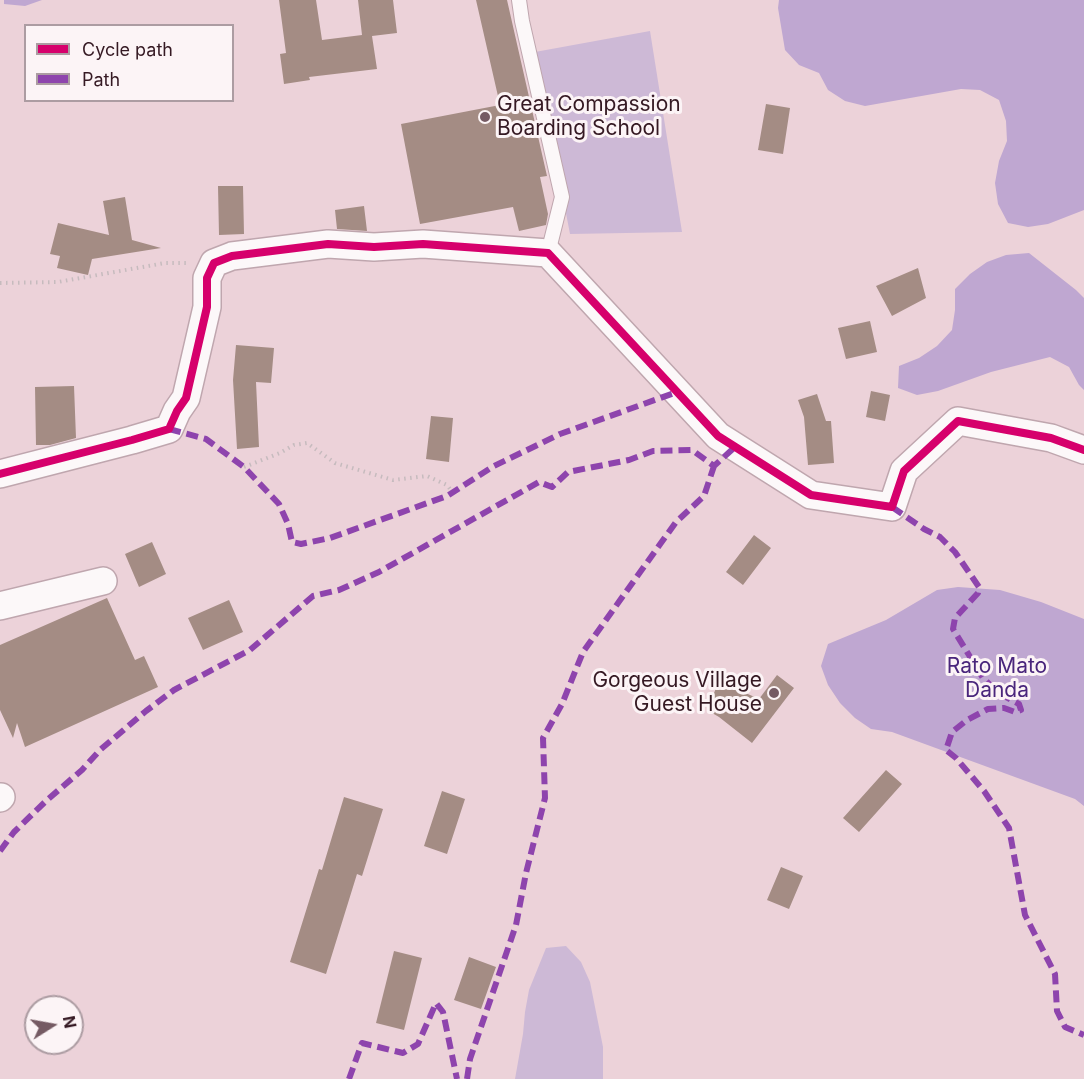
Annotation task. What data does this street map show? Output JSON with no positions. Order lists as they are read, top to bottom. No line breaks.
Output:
{"parks":["Rato Mato Danda"],"places":["Great Compassion Boarding School","Gorgeous Village Guest House"],"legend":["Cycle path","Path"],"north":"right"}
